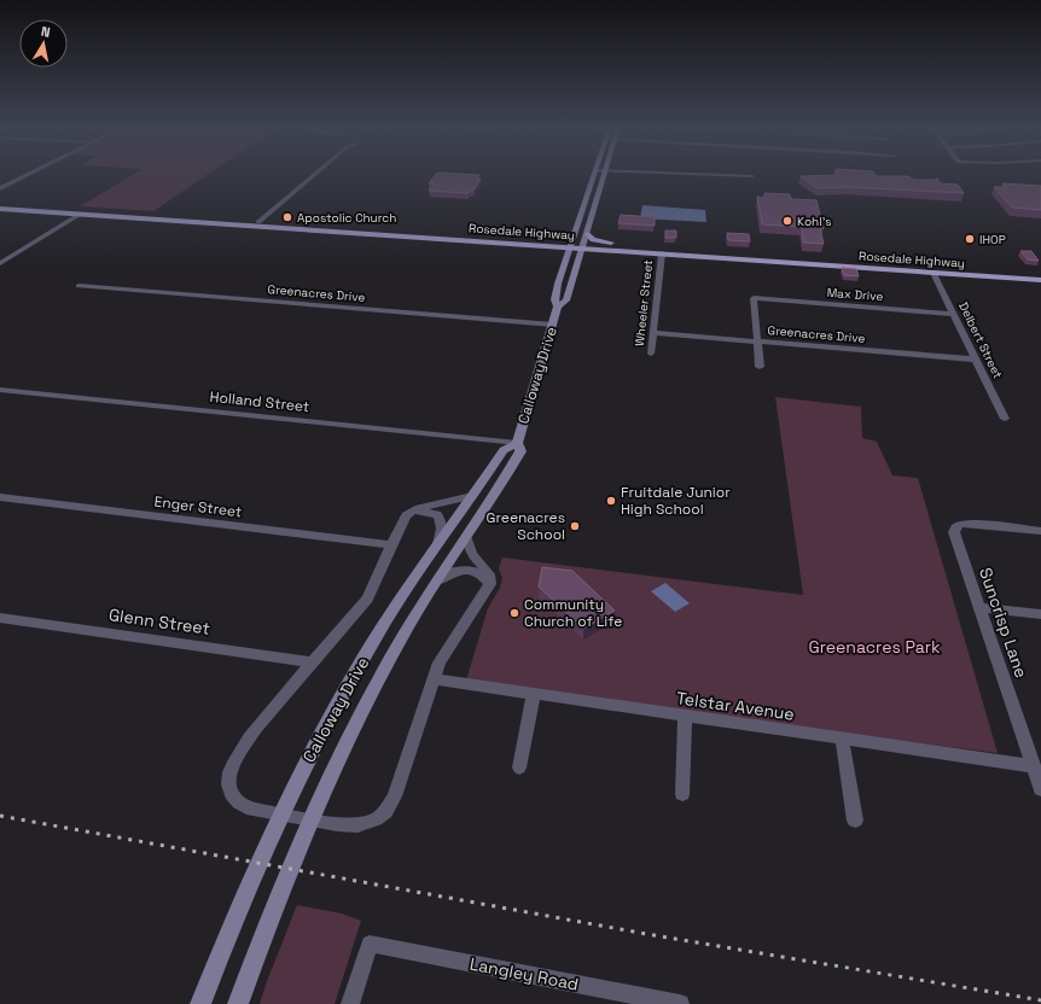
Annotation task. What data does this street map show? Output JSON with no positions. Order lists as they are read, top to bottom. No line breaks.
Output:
{"streets":{"main road":["Rosedale Highway","Calloway Drive"],"street":["Greenacres Drive","Max Drive","Wheeler Street","Delbert Street","Holland Street","Enger Street","Glenn Street","Suncrisp Lane","Telstar Avenue","Langley Road"]},"crossings":[["Rosedale Highway","Wheeler Street"],["Rosedale Highway","Delbert Street"],["Rosedale Highway","Calloway Drive"],["Greenacres Drive","Max Drive"],["Greenacres Drive","Wheeler Street"],["Greenacres Drive","Delbert Street"],["Greenacres Drive","Calloway Drive"],["Max Drive","Delbert Street"],["Calloway Drive","Holland Street"],["Suncrisp Lane","Telstar Avenue"]],"parks":["Greenacres Park"],"places":["Apostolic Church","Kohl's","IHOP","Fruitdale Junior High School","Greenacres School","Community Church of Life"],"north":"top"}
